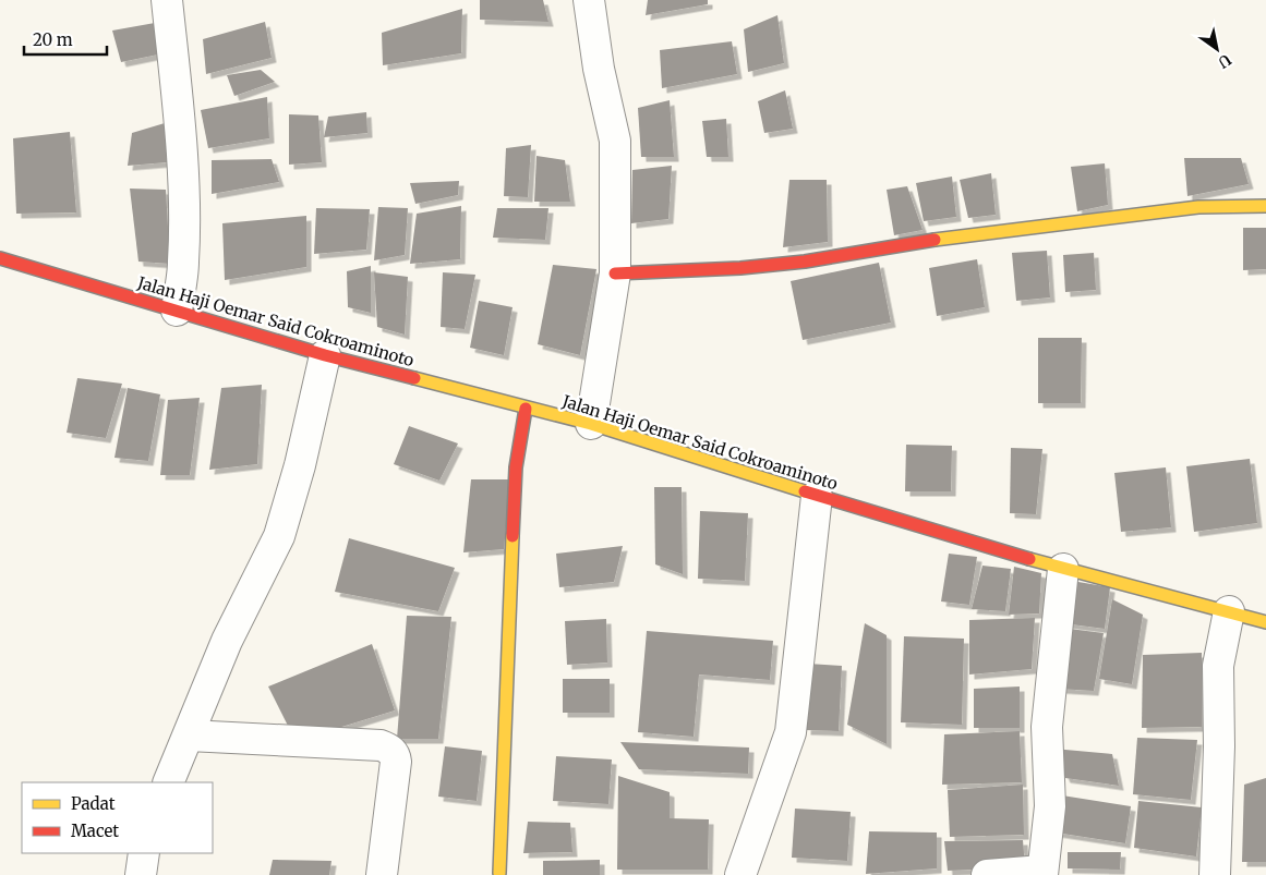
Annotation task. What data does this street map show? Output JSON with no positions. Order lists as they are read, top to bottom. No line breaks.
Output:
{"streets":{"main road":["Jalan Haji Oemar Said Cokroaminoto"]},"legend":["Padat","Macet"],"scale_bar":"20 m","north":"bottom right"}
